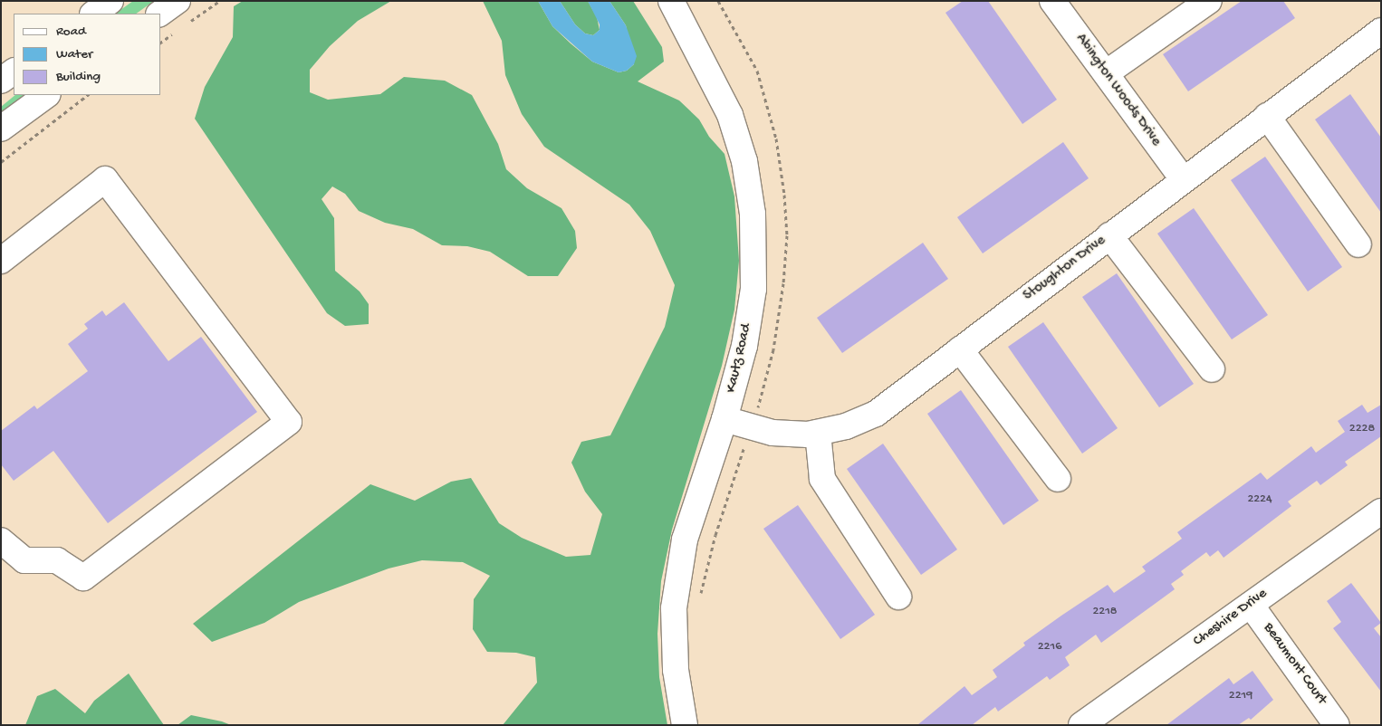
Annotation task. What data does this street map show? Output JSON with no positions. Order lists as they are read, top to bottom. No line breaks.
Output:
{"streets":{"street":["Abington Woods Drive","Stoughton Drive","Kautz Road","Cheshire Drive","Beaumont Court"]},"crossings":[["Abington Woods Drive","Stoughton Drive"],["Stoughton Drive","Kautz Road"],["Cheshire Drive","Beaumont Court"]],"house_numbers":["2228","2224","2218","2216","2219"],"legend":["Road","Water","Building"]}
